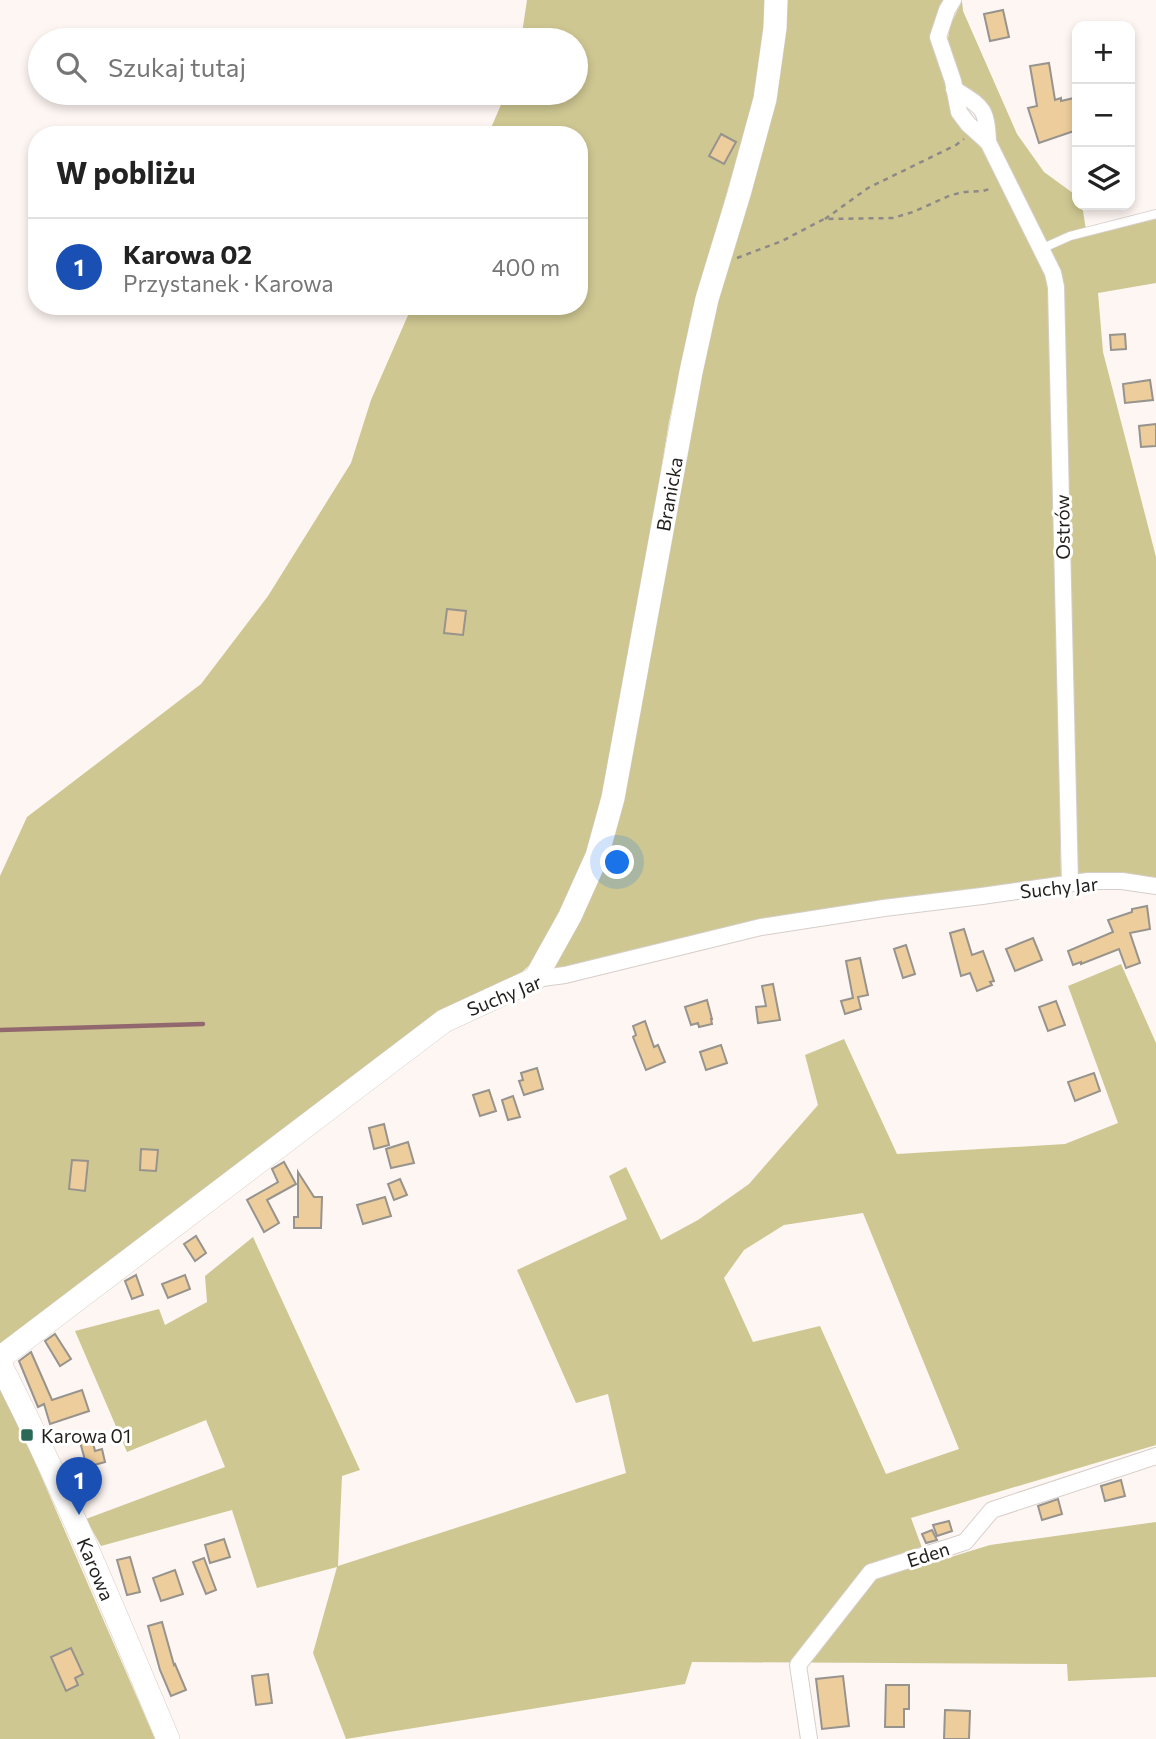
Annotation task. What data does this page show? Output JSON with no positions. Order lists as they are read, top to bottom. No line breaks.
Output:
{"streets":{"street":["Branicka","Ostrów","Suchy Jar","Eden","Karowa"]},"crossings":[["Branicka","Suchy Jar"],["Ostrów","Suchy Jar"]],"places":{"transit":["Karowa 01"]},"page":{"map_buttons":["+","−"],"search":"Szukaj tutaj","heading":"W pobliżu","list":[{"mark":"1","name":"Karowa 02","note":"Przystanek · Karowa","value":"400 m"}],"pins":"1"}}
